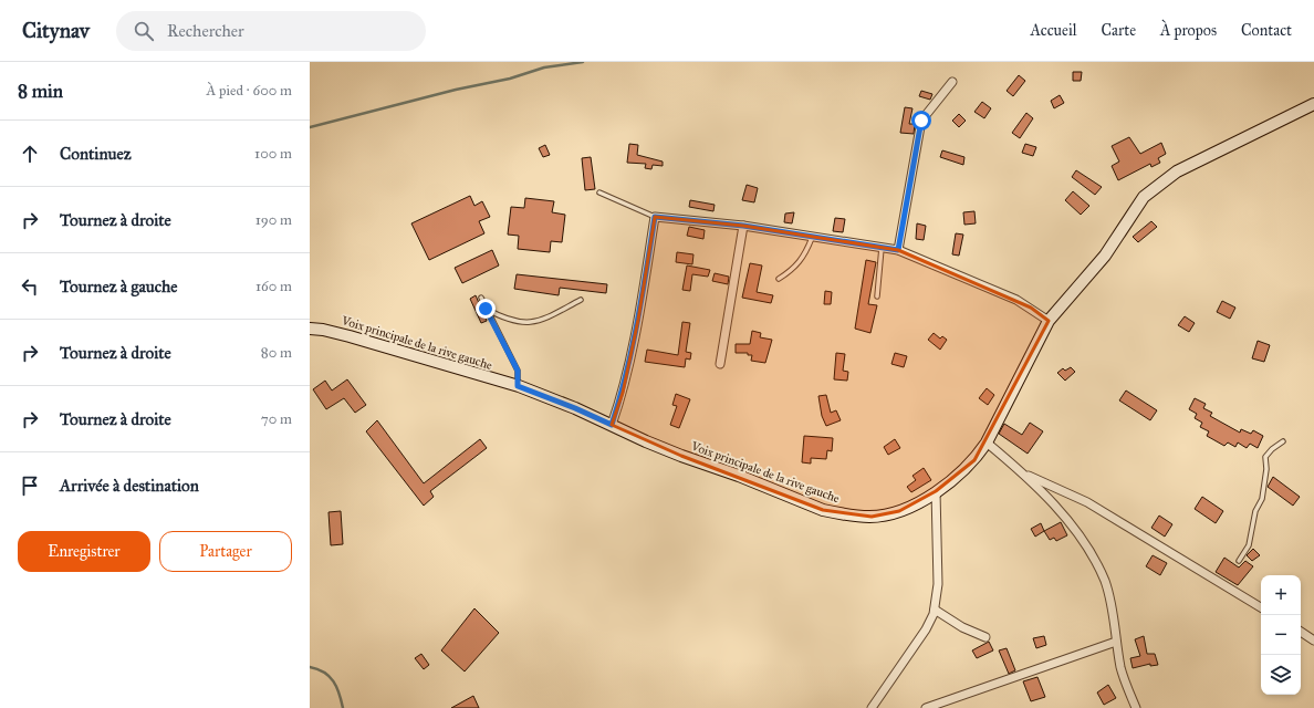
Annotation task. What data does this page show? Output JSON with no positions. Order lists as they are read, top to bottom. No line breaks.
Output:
{"streets":{"street":["Voix principale de la rive gauche"]},"page":{"header":"Citynav","search":"Rechercher","nav":["Accueil","Carte","À propos","Contact"],"heading":["8 min","À pied · 600 m"],"list":[["Continuez","100 m"],["Tournez à droite","190 m"],["Tournez à gauche","160 m"],["Tournez à droite","80 m"],["Tournez à droite","70 m"],"Arrivée à destination"],"buttons":["Enregistrer","Partager"],"map_buttons":["+","−"]}}
